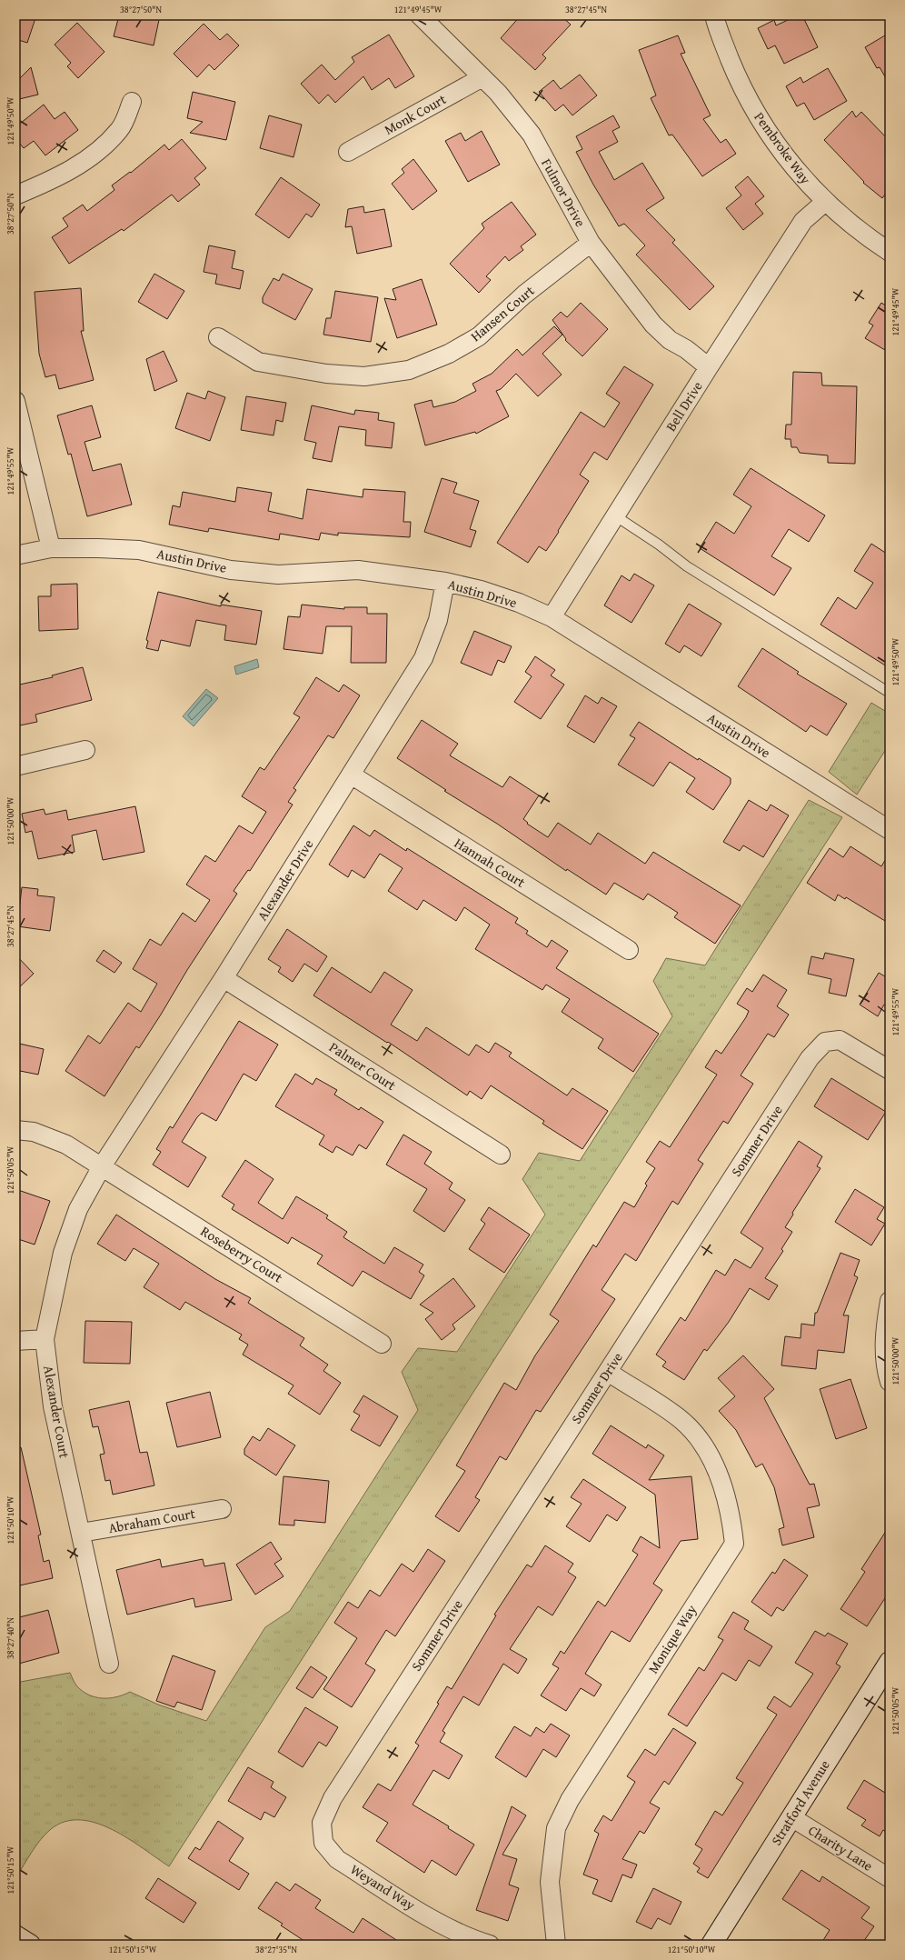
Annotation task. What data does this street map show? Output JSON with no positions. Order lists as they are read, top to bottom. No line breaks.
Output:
{"streets":{"street":["Monk Court","Pembroke Way","Fulmor Drive","Hansen Court","Bell Drive","Austin Drive","Hannah Court","Alexander Drive","Palmer Court","Sommer Drive","Roseberry Court","Alexander Court","Abraham Court","Monique Way","Stratford Avenue","Charity Lane","Weyand Way"]},"crossings":[["Monk Court","Fulmor Drive"],["Pembroke Way","Bell Drive"],["Fulmor Drive","Hansen Court"],["Fulmor Drive","Bell Drive"],["Bell Drive","Austin Drive"],["Austin Drive","Alexander Drive"],["Hannah Court","Alexander Drive"],["Alexander Drive","Palmer Court"],["Alexander Drive","Roseberry Court"],["Alexander Drive","Alexander Court"],["Sommer Drive","Monique Way"],["Sommer Drive","Weyand Way"],["Roseberry Court","Alexander Court"],["Alexander Court","Abraham Court"],["Stratford Avenue","Charity Lane"]],"coordinates":["38°27'50\"N","121°49'45\"W","38°27'45\"N","121°49'50\"W","121°49'55\"W","121°50'00\"W","121°50'05\"W","121°50'10\"W","38°27'40\"N","121°50'15\"W","38°27'35\"N"]}
